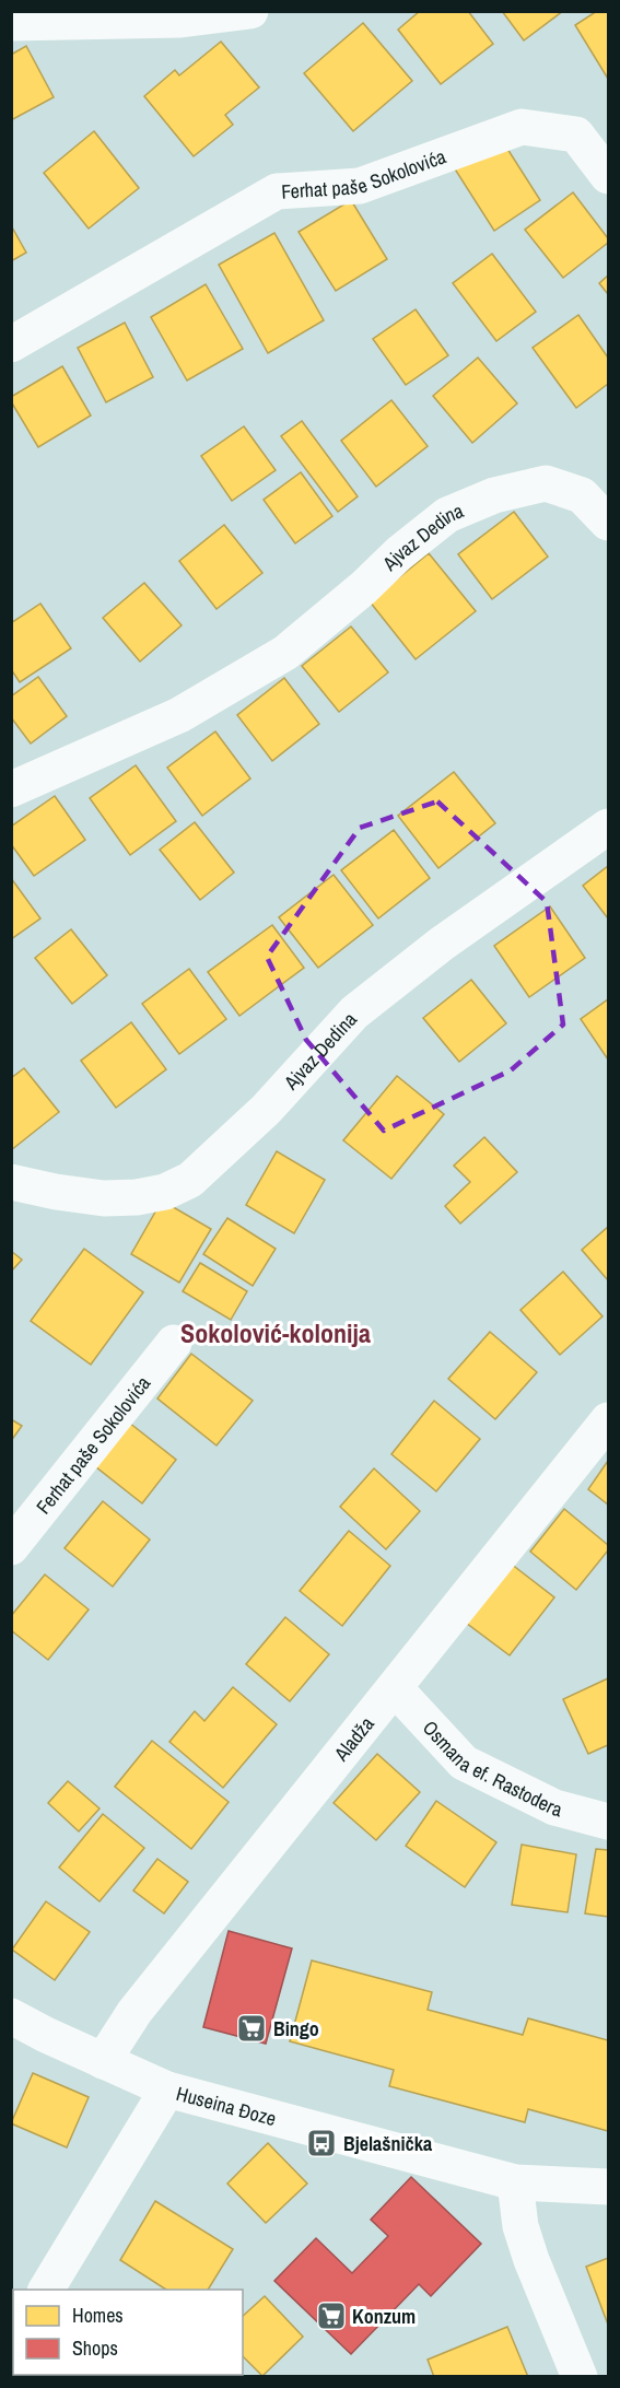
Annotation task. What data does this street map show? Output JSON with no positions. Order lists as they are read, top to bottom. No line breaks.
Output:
{"streets":{"street":["Ferhat paše Sokolovića","Ajvaz Dedina","Aladža","Osmana ef. Rastodera","Huseina Đoze"]},"crossings":[["Aladža","Osmana ef. Rastodera"]],"districts":["Sokolović-kolonija"],"places":{"supermarket":["Bingo","Konzum"],"bus stop":["Bjelašnička"]},"legend":["Homes","Shops"]}
